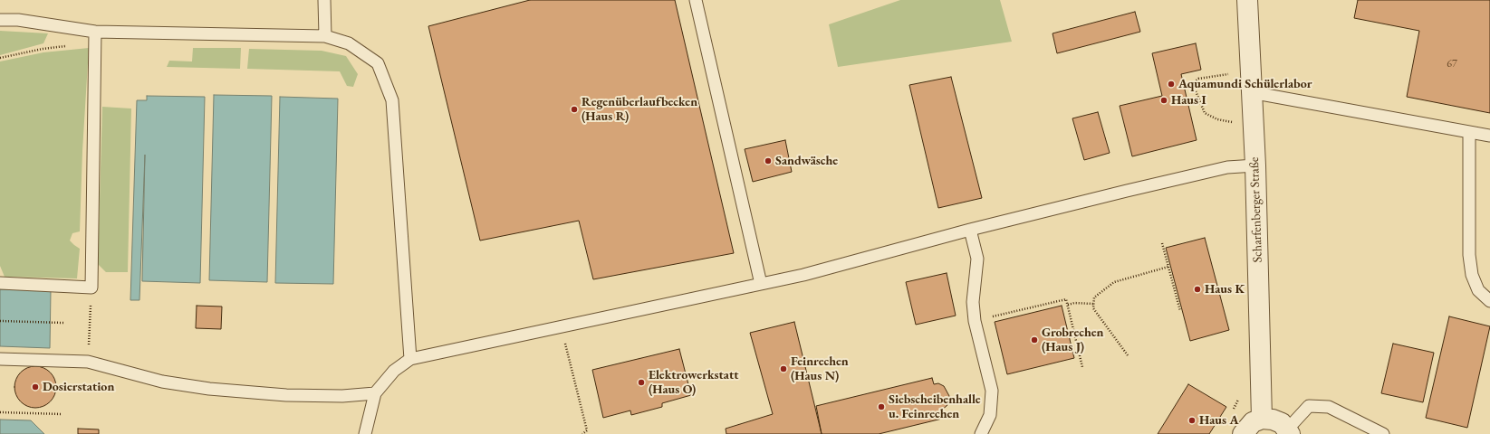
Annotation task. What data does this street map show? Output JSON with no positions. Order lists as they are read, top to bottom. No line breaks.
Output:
{"streets":{"street":["Scharfenberger Straße"]},"places":["Aquamundi Schülerlabor","Haus I","Regenüberlaufbecken (Haus R)","Sandwäsche","Haus K","Grobrechen (Haus J)","Feinrechen (Haus N)","Elektrowerkstatt (Haus O)","Dosierstation","Siebscheibenhalle u. Feinrechen","Haus A"],"house_numbers":["67"]}
